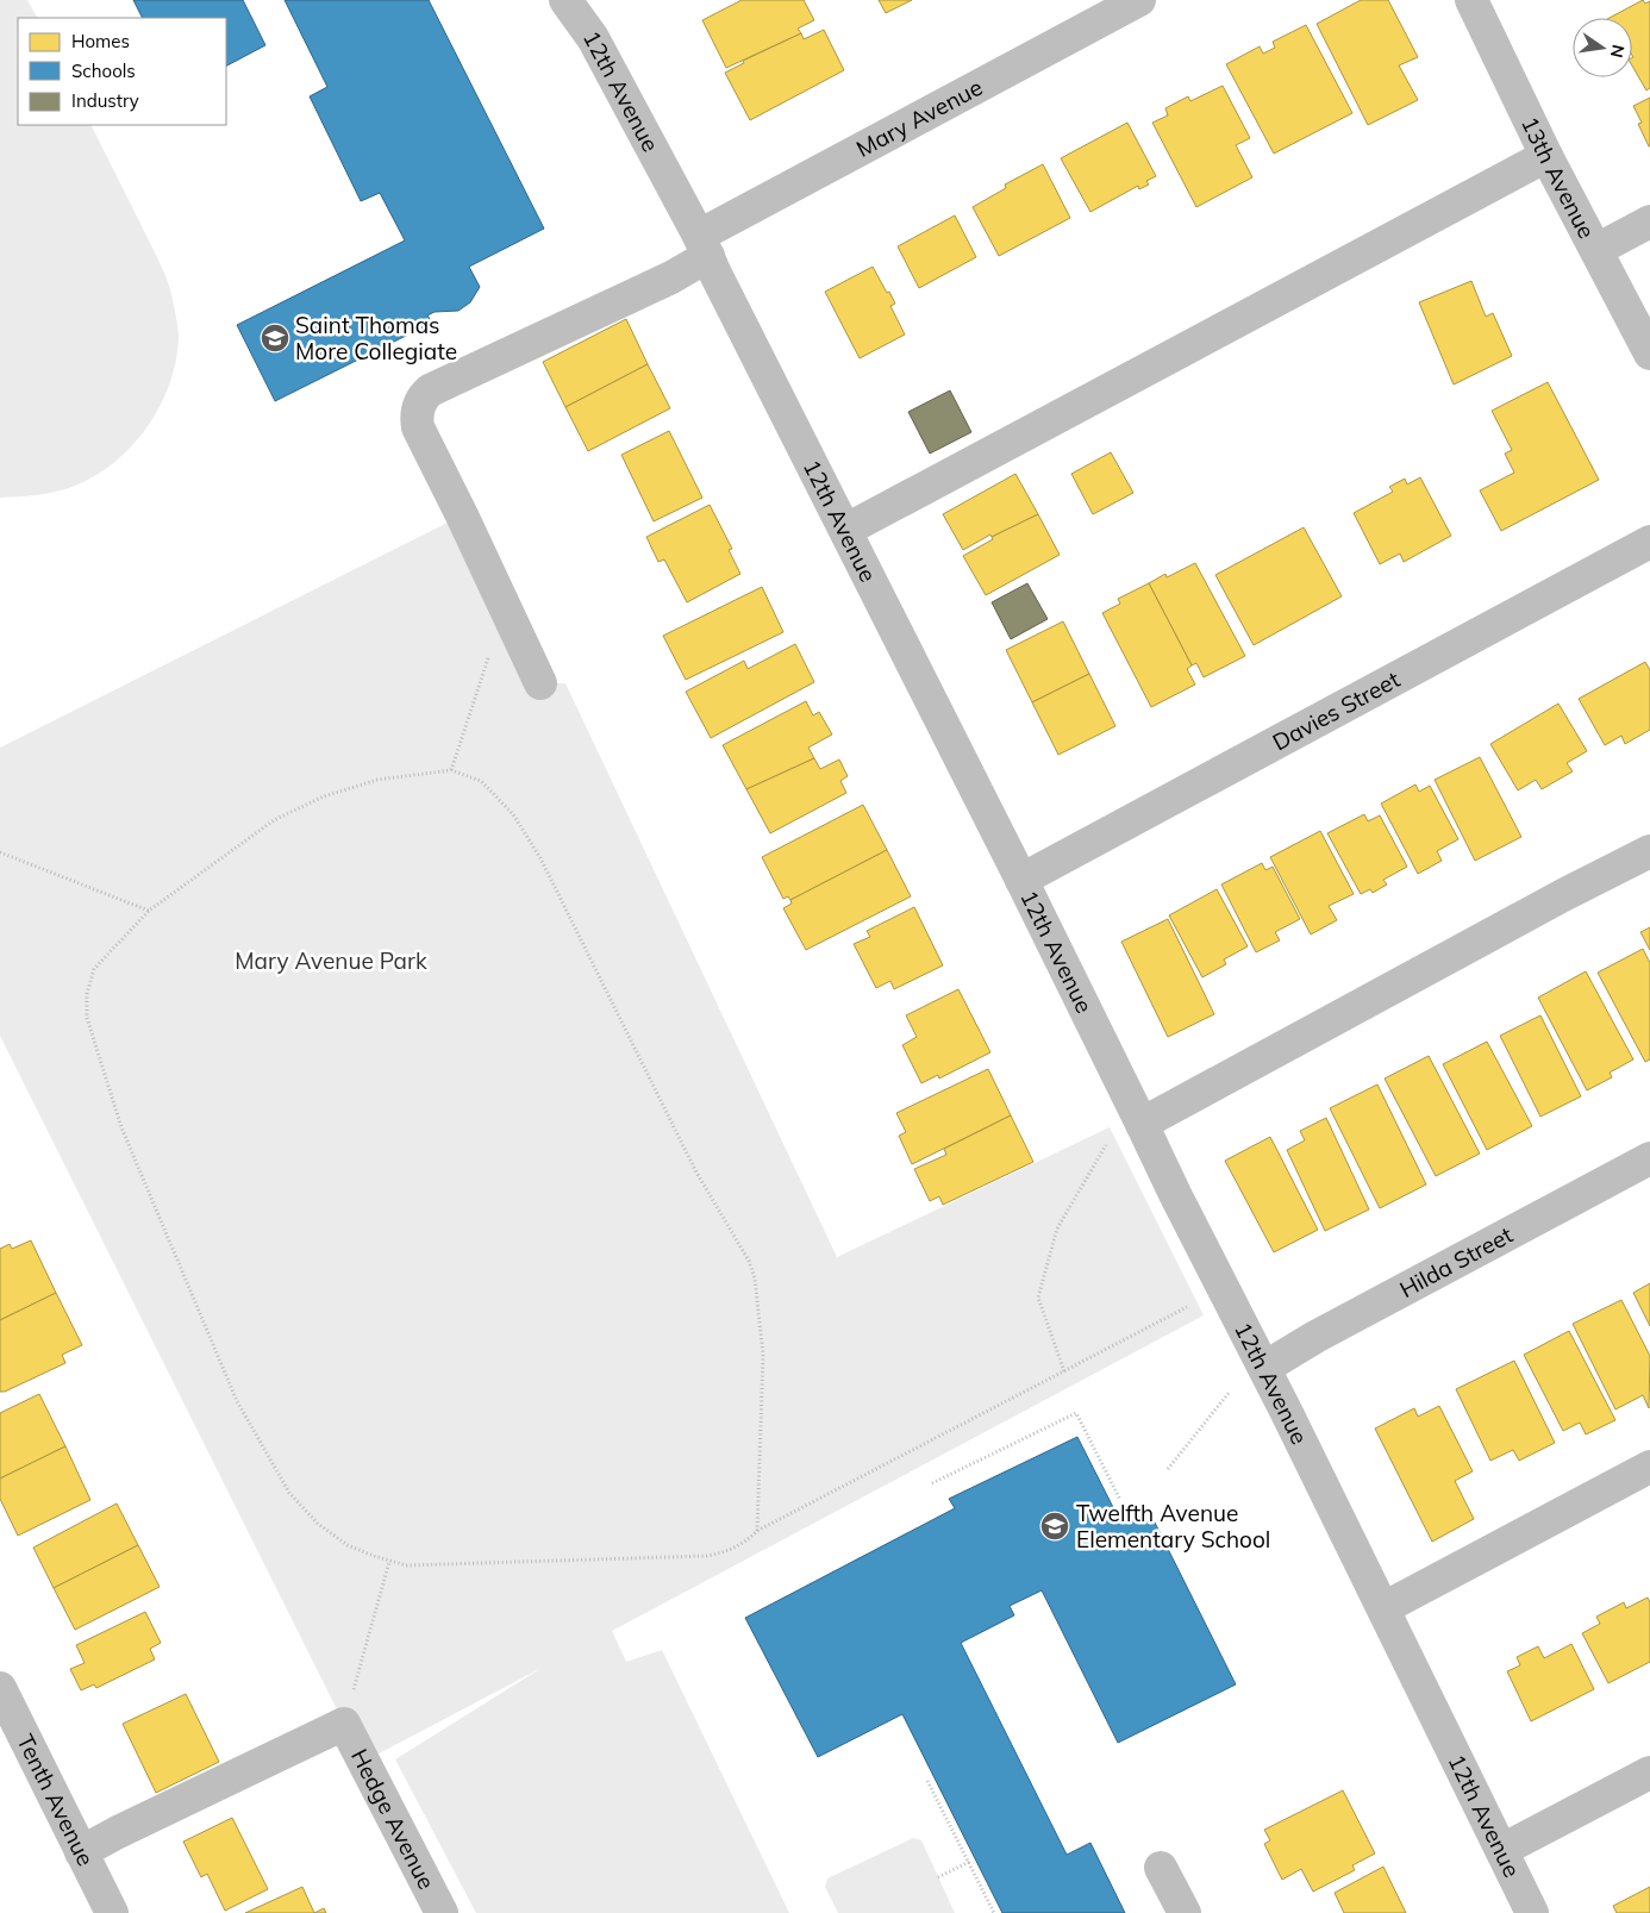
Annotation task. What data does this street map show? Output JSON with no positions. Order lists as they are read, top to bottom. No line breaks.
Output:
{"streets":{"street":["12th Avenue","Mary Avenue","13th Avenue","Davies Street","Hilda Street","Tenth Avenue","Hedge Avenue"]},"crossings":[["12th Avenue","Mary Avenue"],["12th Avenue","Davies Street"],["12th Avenue","Hilda Street"]],"parks":["Mary Avenue Park"],"places":{"school or university":["Saint Thomas More Collegiate","Twelfth Avenue Elementary School"]},"legend":["Homes","Schools","Industry"],"north":"right"}
